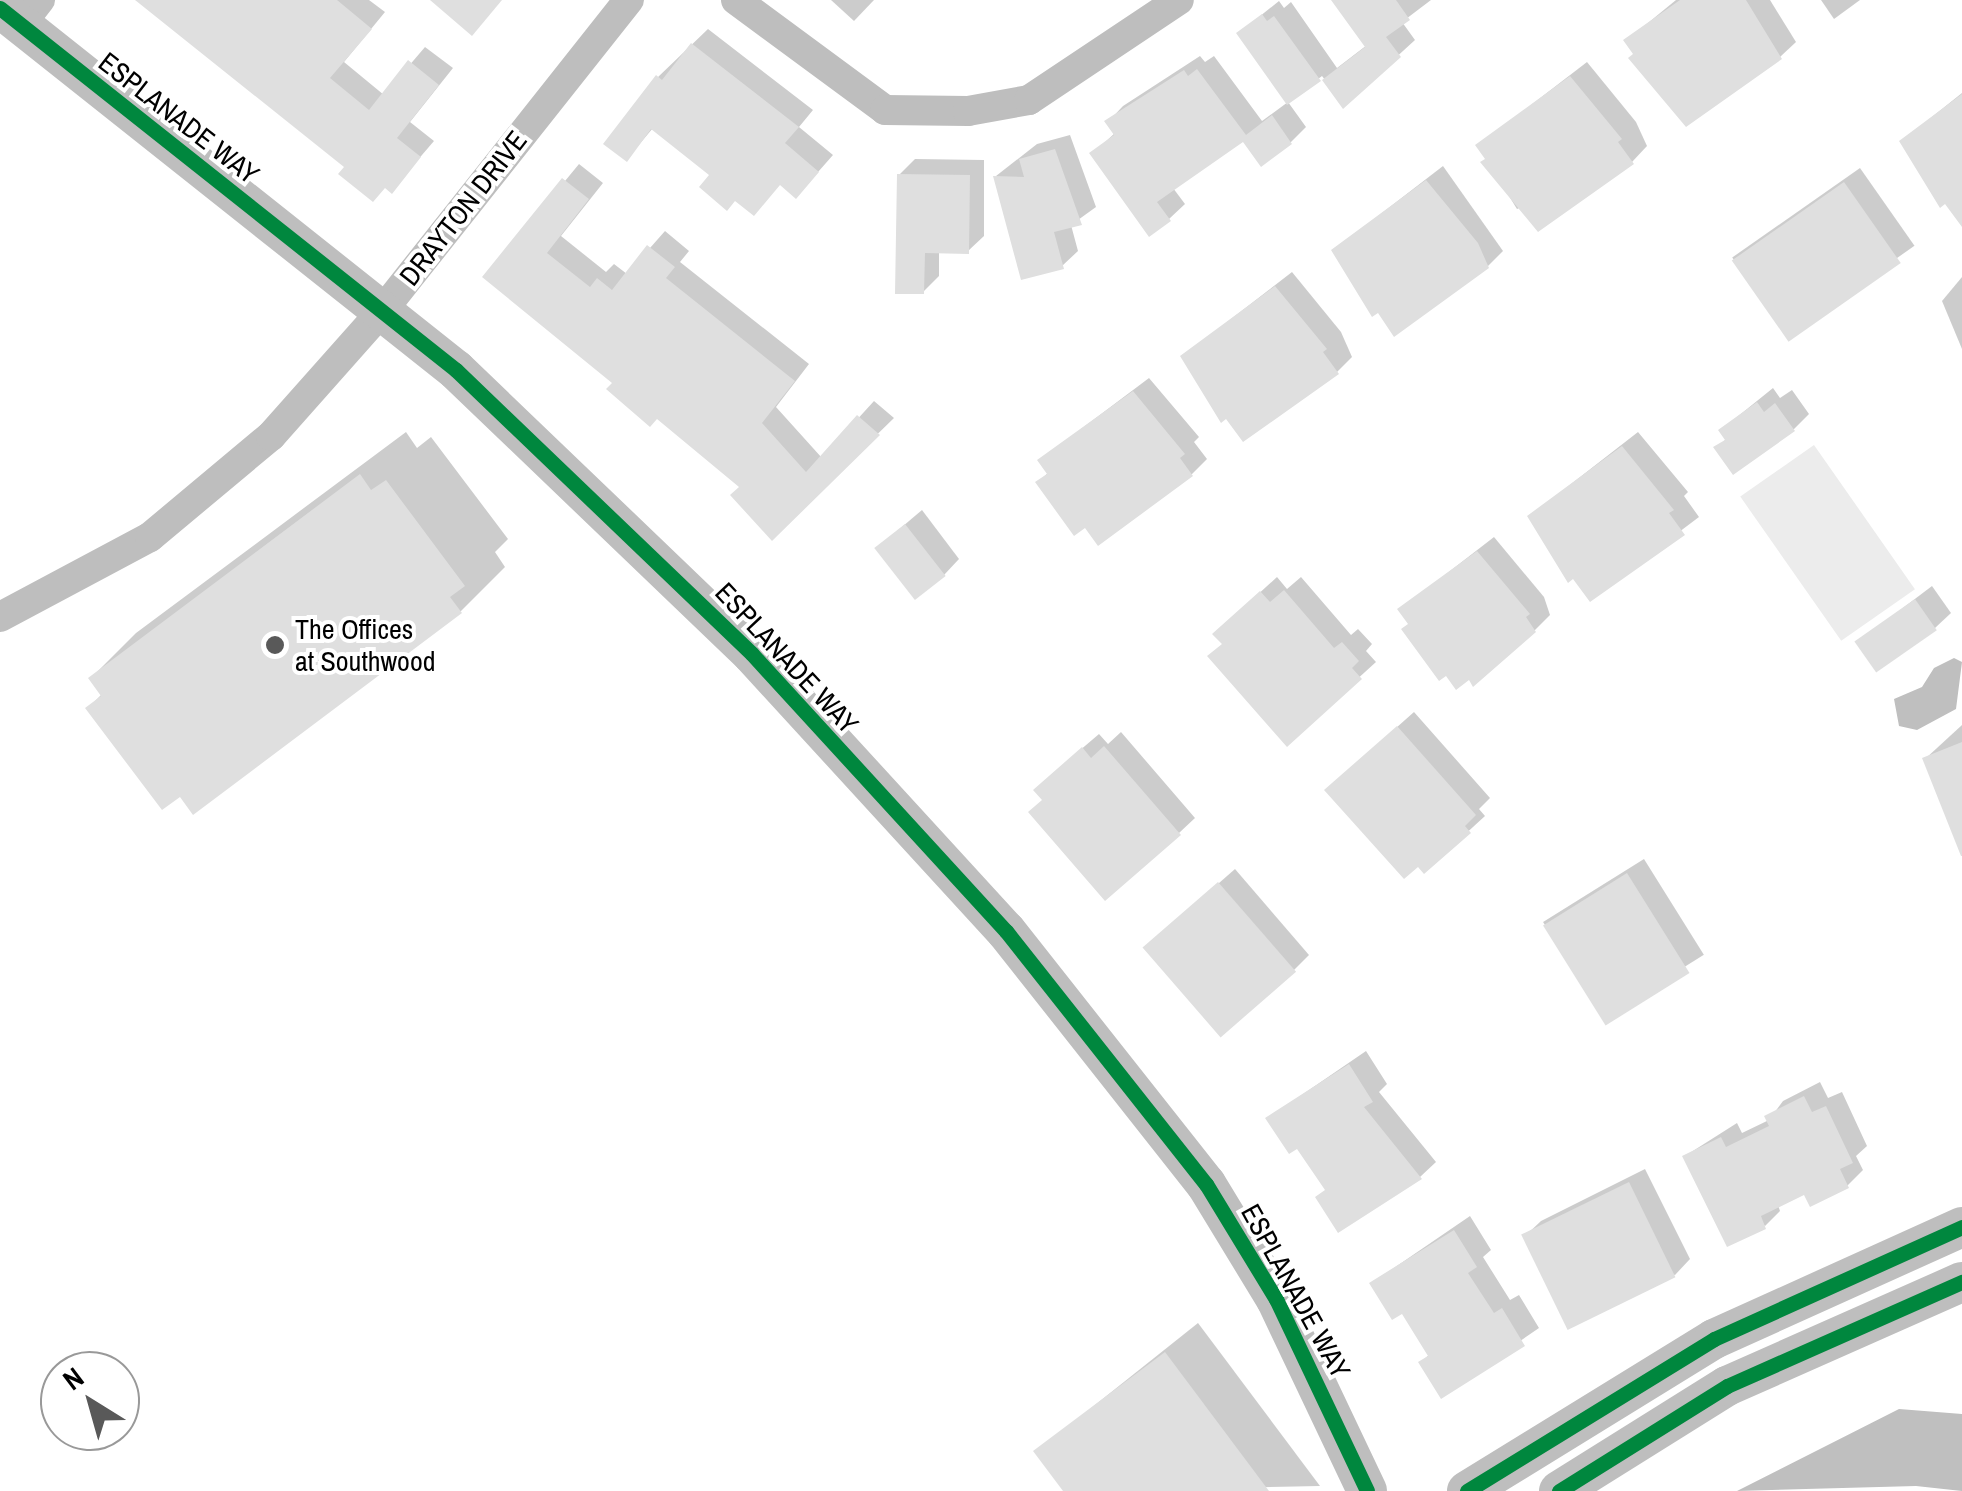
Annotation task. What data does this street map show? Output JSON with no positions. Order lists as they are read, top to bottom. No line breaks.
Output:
{"streets":{"street":["ESPLANADE WAY","DRAYTON DRIVE"]},"crossings":[["ESPLANADE WAY","DRAYTON DRIVE"]],"places":["The Offices at Southwood"],"north":"top left"}
